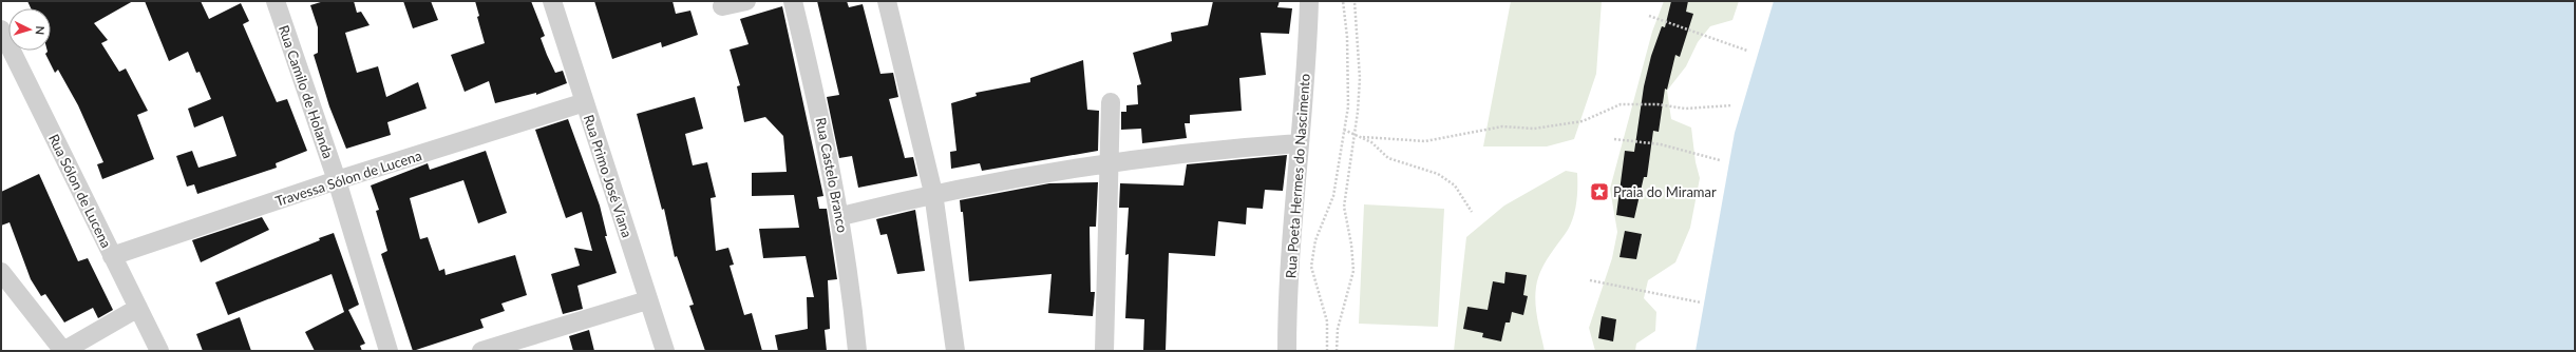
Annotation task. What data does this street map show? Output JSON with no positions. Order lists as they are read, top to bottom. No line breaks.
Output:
{"streets":{"street":["Rua Camilo de Holanda","Rua Castelo Branco","Rua Primo José Viana","Rua Poeta Hermes do Nascimento","Travessa Sólon de Lucena","Rua Sólon de Lucena"]},"crossings":[["Rua Camilo de Holanda","Travessa Sólon de Lucena"],["Rua Primo José Viana","Travessa Sólon de Lucena"],["Travessa Sólon de Lucena","Rua Sólon de Lucena"]],"places":{"place":["Praia do Miramar"]},"north":"right"}
